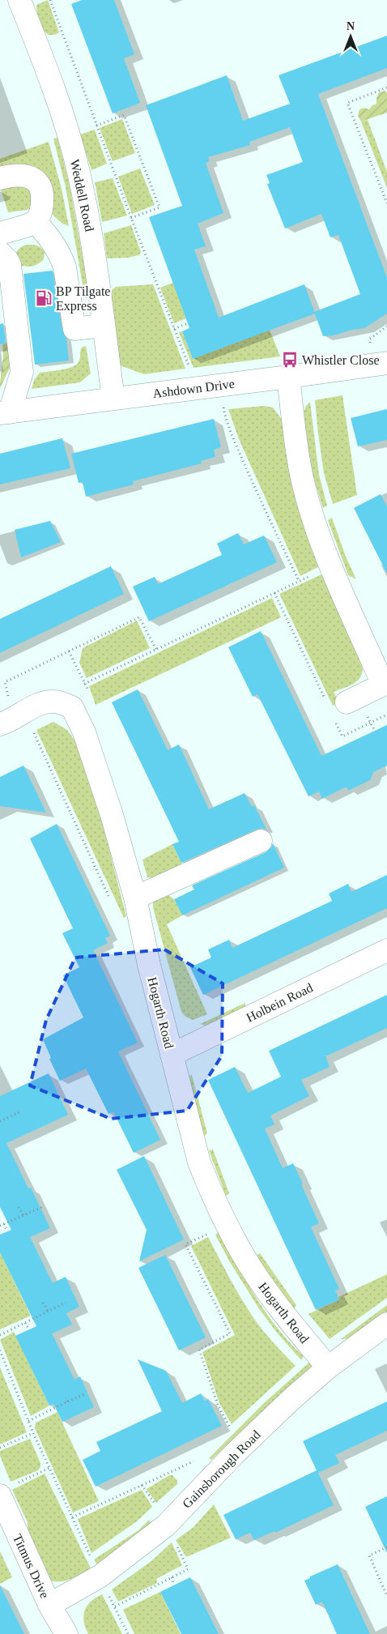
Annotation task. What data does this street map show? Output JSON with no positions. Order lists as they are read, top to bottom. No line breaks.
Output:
{"streets":{"street":["Weddell Road","Ashdown Drive","Holbein Road","Hogarth Road","Gainsborough Road","Titmus Drive"]},"crossings":[["Weddell Road","Ashdown Drive"],["Holbein Road","Hogarth Road"],["Hogarth Road","Gainsborough Road"],["Gainsborough Road","Titmus Drive"]],"places":{"fuel station":["BP Tilgate Express"],"bus stop":["Whistler Close"]},"north":"top"}
